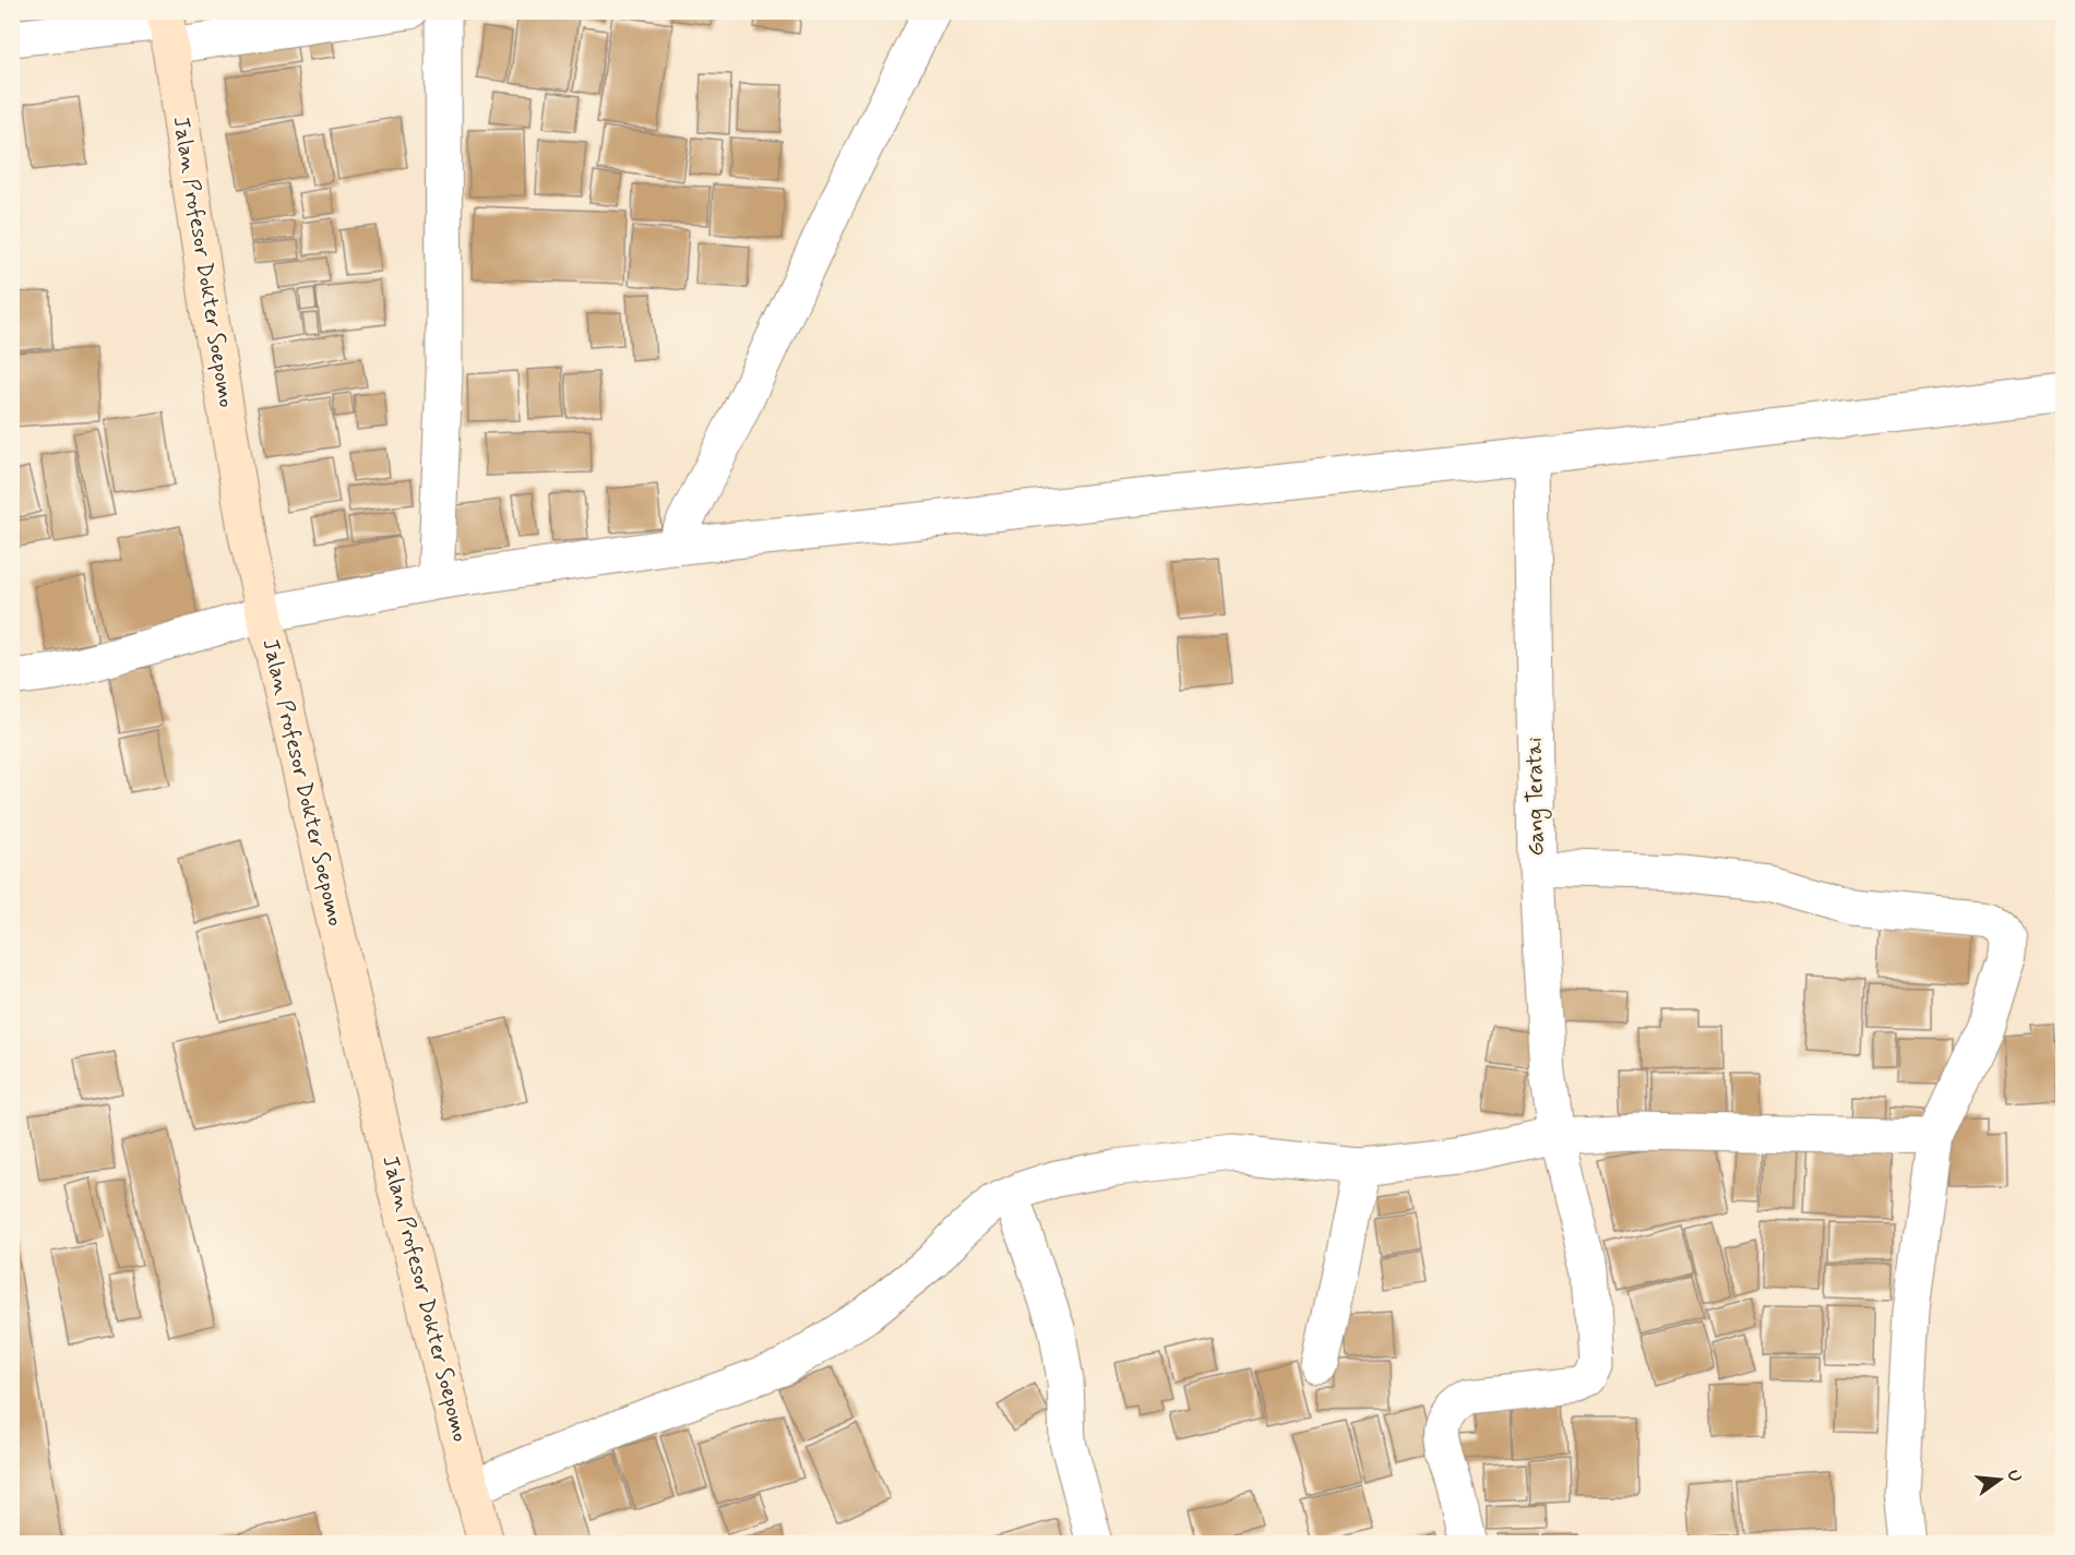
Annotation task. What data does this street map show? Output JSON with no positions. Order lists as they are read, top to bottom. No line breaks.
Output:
{"streets":{"main road":["Jalan Profesor Dokter Soepomo"],"street":["Gang Teratai"]},"north":"right"}
